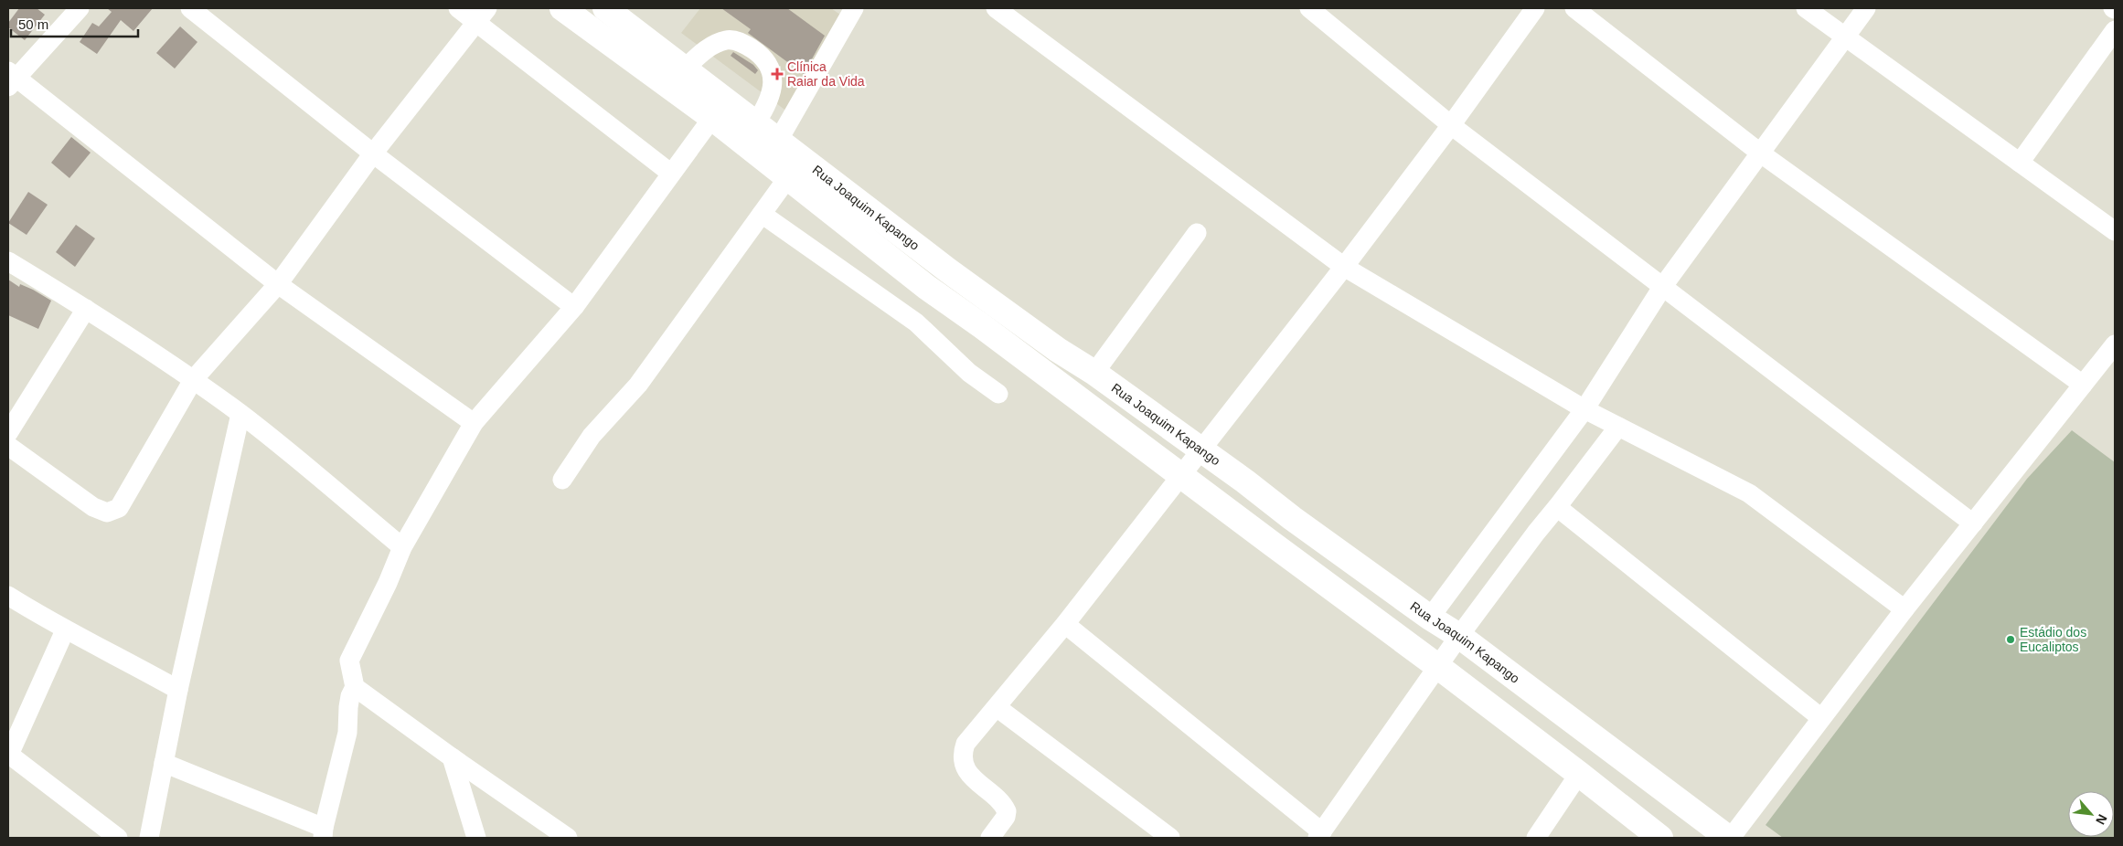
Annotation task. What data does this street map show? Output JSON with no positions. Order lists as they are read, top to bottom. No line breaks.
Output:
{"streets":{"main road":["Rua Joaquim Kapango"]},"places":{"health":["Clínica Raiar da Vida"],"other":["Estádio dos Eucaliptos"]},"scale_bar":"50 m","north":"bottom right"}
